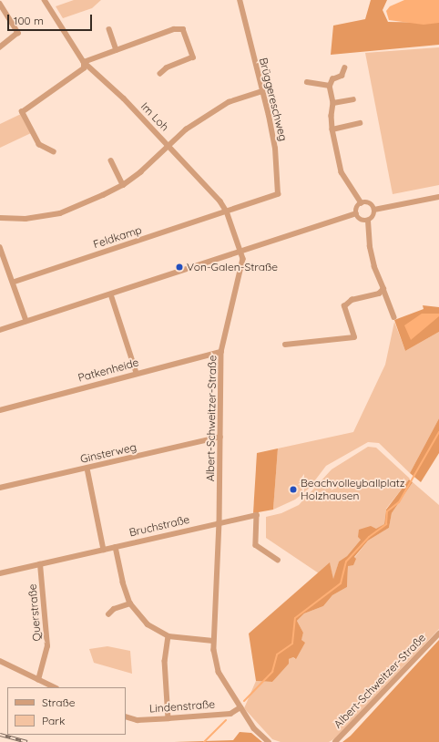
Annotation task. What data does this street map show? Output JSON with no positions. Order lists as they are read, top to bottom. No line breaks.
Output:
{"streets":{"street":["Brüggereschweg","Im Loh","Feldkamp","Patkenheide","Albert-Schweitzer-Straße","Ginsterweg","Bruchstraße","Querstraße","Lindenstraße"]},"crossings":[["Brüggereschweg","Im Loh"],["Brüggereschweg","Feldkamp"],["Im Loh","Feldkamp"],["Im Loh","Albert-Schweitzer-Straße"],["Patkenheide","Albert-Schweitzer-Straße"],["Albert-Schweitzer-Straße","Ginsterweg"],["Albert-Schweitzer-Straße","Bruchstraße"],["Albert-Schweitzer-Straße","Lindenstraße"],["Bruchstraße","Querstraße"]],"places":["Von-Galen-Straße","Beachvolleyballplatz Holzhausen"],"legend":["Straße","Park"],"scale_bar":"100 m"}
